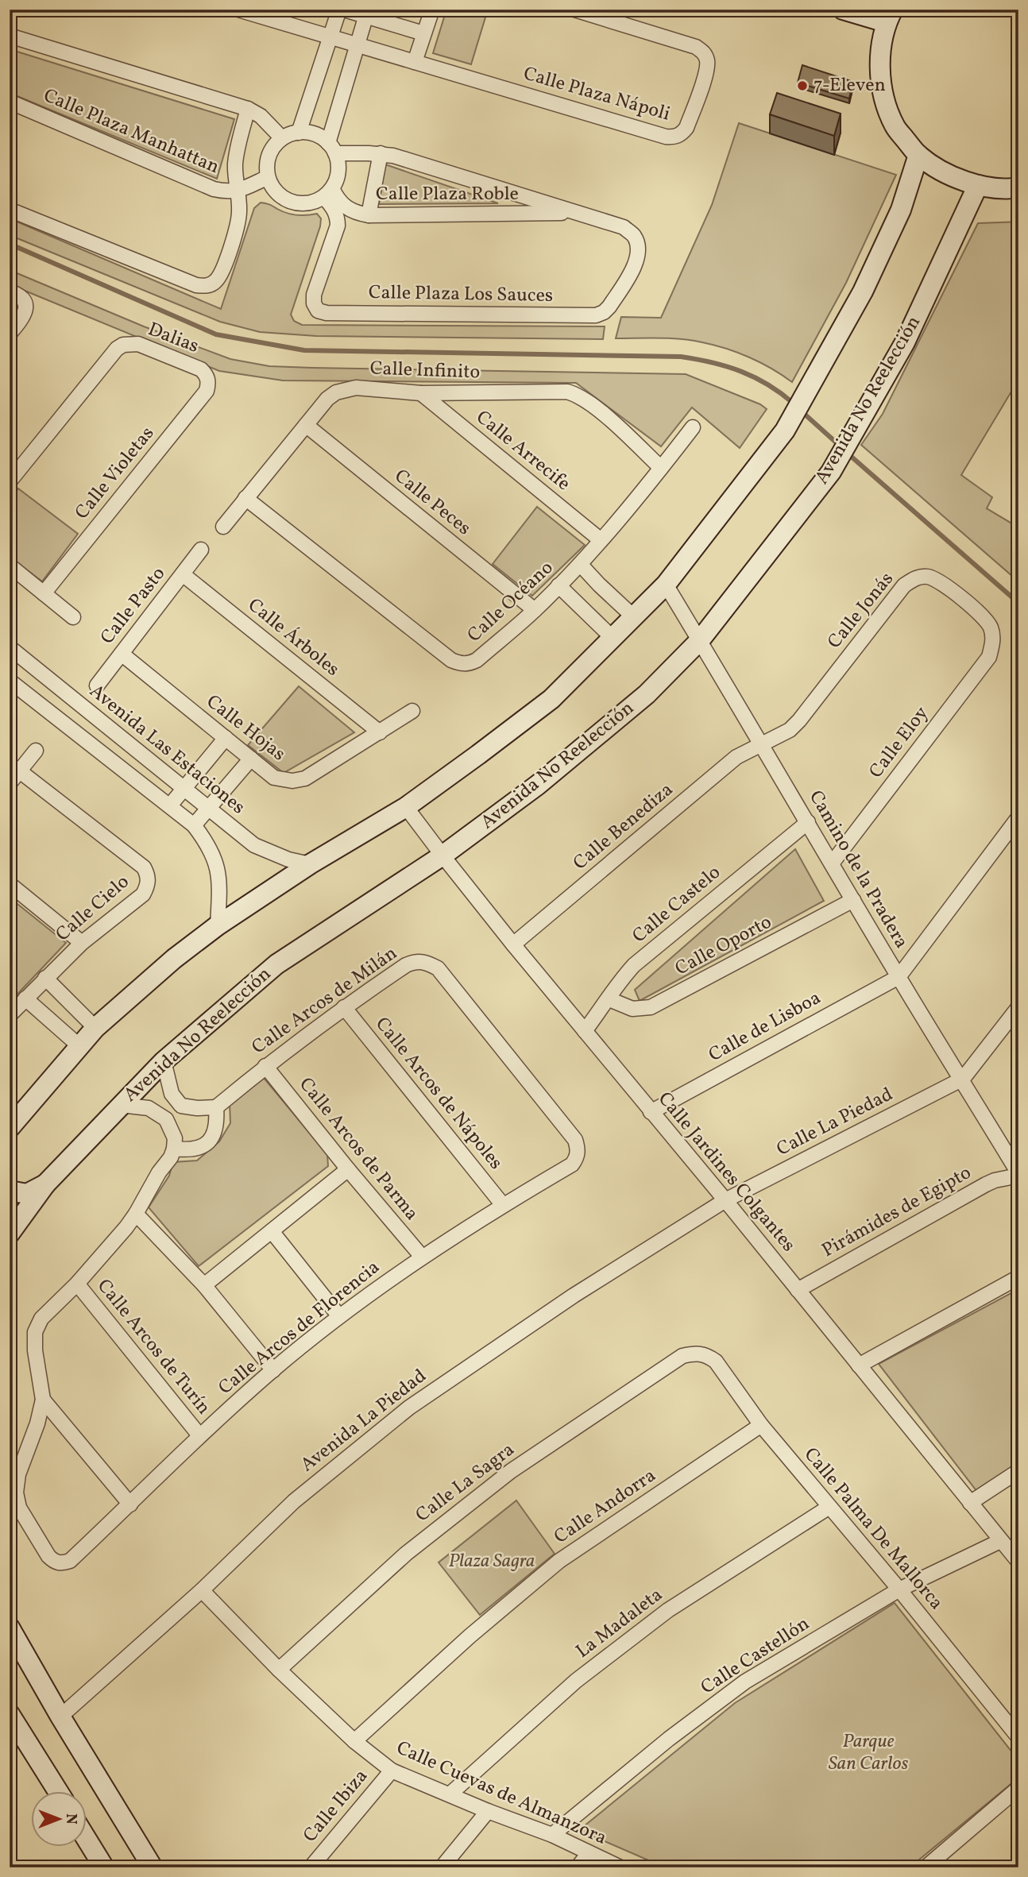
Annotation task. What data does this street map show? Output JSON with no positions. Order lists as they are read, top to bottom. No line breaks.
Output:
{"streets":{"main road":["Avenida No Reelección"],"street":["Calle Plaza Nápoli","Calle Plaza Manhattan","Calle Plaza Roble","Calle Plaza Los Sauces","Dalias","Calle Infinito","Calle Arrecife","Calle Violetas","Calle Peces","Calle Océano","Calle Pasto","Calle Jonás","Calle Árboles","Calle Hojas","Calle Eloy","Avenida Las Estaciones","Calle Benediza","Camino de la Pradera","Calle Castelo","Calle Cielo","Calle Oporto","Calle Arcos de Milán","Calle de Lisboa","Calle Arcos de Nápoles","Calle La Piedad","Calle Arcos de Parma","Calle Jardines Colgantes","Pirámides de Egipto","Calle Arcos de Florencia","Calle Arcos de Turín","Avenida La Piedad","Calle La Sagra","Calle Andorra","Calle Palma De Mallorca","La Madaleta","Calle Castellón","Calle Cuevas de Almanzora","Calle Ibiza"]},"crossings":[["Calle Plaza Manhattan","Calle Plaza Roble"],["Calle Plaza Manhattan","Calle Plaza Los Sauces"],["Calle Plaza Roble","Calle Plaza Los Sauces"],["Dalias","Calle Violetas"],["Calle Infinito","Calle Arrecife"],["Calle Infinito","Calle Peces"],["Calle Infinito","Calle Océano"],["Avenida No Reelección","Camino de la Pradera"],["Avenida No Reelección","Calle Jardines Colgantes"],["Calle Arrecife","Calle Océano"],["Calle Peces","Calle Océano"],["Calle Pasto","Calle Árboles"],["Calle Pasto","Calle Hojas"],["Calle Jonás","Calle Eloy"],["Calle Jonás","Calle Benediza"],["Calle Jonás","Camino de la Pradera"],["Calle Árboles","Calle Hojas"],["Calle Eloy","Camino de la Pradera"],["Calle Benediza","Camino de la Pradera"],["Calle Benediza","Calle Jardines Colgantes"],["Camino de la Pradera","Calle Castelo"],["Camino de la Pradera","Calle Oporto"],["Camino de la Pradera","Calle de Lisboa"],["Camino de la Pradera","Calle La Piedad"],["Camino de la Pradera","Pirámides de Egipto"],["Calle Castelo","Calle Oporto"],["Calle Castelo","Calle Jardines Colgantes"],["Calle Arcos de Milán","Calle Arcos de Nápoles"],["Calle Arcos de Milán","Calle Arcos de Parma"],["Calle Arcos de Milán","Calle Arcos de Florencia"],["Calle de Lisboa","Calle Jardines Colgantes"],["Calle Arcos de Nápoles","Calle Arcos de Florencia"],["Calle La Piedad","Calle Jardines Colgantes"],["Calle La Piedad","Avenida La Piedad"],["Calle Arcos de Parma","Calle Arcos de Florencia"],["Calle Jardines Colgantes","Pirámides de Egipto"],["Calle Jardines Colgantes","Avenida La Piedad"],["Calle Jardines Colgantes","Calle Castellón"],["Calle Arcos de Florencia","Calle Arcos de Turín"],["Avenida La Piedad","Calle Cuevas de Almanzora"],["Calle La Sagra","Calle Palma De Mallorca"],["Calle La Sagra","Calle Cuevas de Almanzora"],["Calle Andorra","Calle Palma De Mallorca"],["Calle Andorra","Calle Cuevas de Almanzora"],["Calle Palma De Mallorca","La Madaleta"],["Calle Palma De Mallorca","Calle Castellón"],["La Madaleta","Calle Cuevas de Almanzora"],["Calle Castellón","Calle Cuevas de Almanzora"],["Calle Cuevas de Almanzora","Calle Ibiza"]],"parks":["Plaza Sagra","Parque San Carlos"],"places":["7-Eleven"],"north":"right"}
